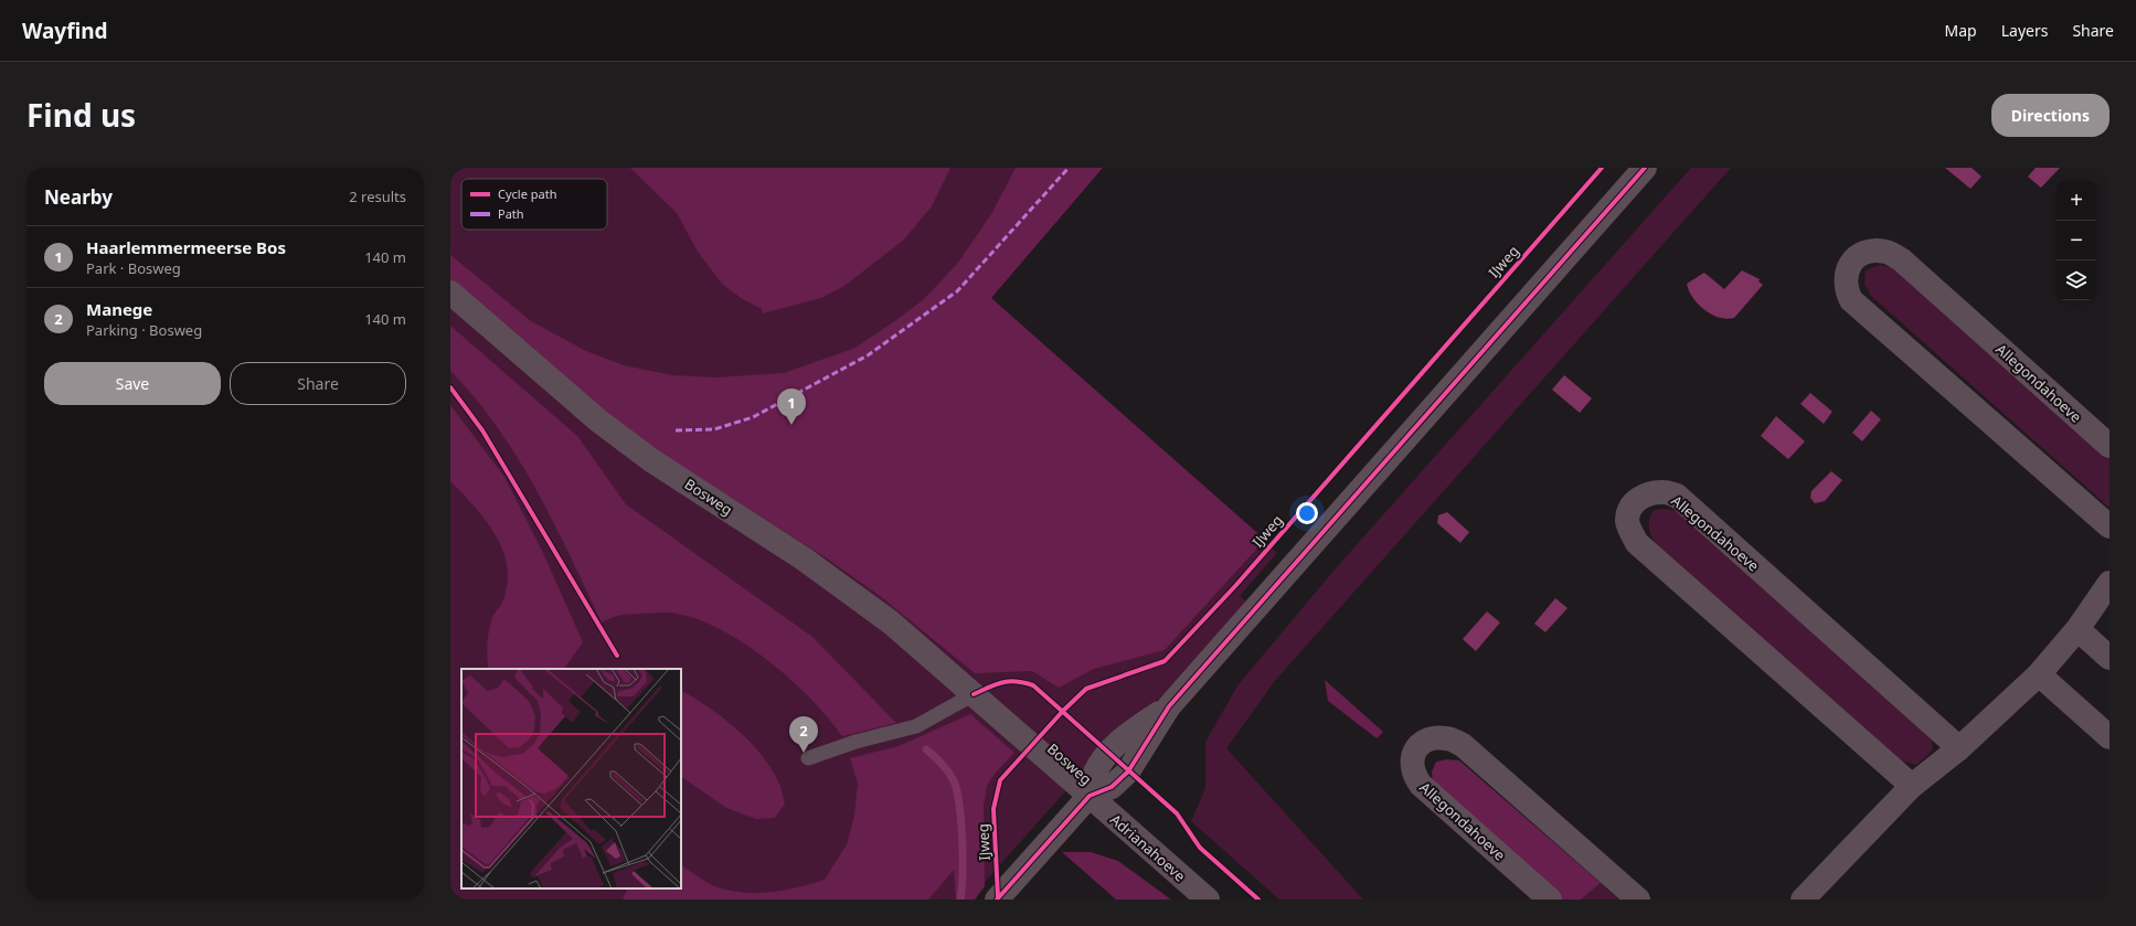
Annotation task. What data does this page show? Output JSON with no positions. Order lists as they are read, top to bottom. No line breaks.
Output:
{"streets":{"street":["Allegondahoeve","Bosweg","Adrianahoeve"],"cycle path":["IJweg"]},"crossings":[["Bosweg","Adrianahoeve"]],"legend":["Cycle path","Path"],"page":{"header":"Wayfind","nav":["Map","Layers","Share"],"title":"Find us","buttons":["Directions",["Save","Share"]],"heading":["Nearby","2 results"],"map_buttons":["+","−"],"list":[{"mark":"1","name":"Haarlemmermeerse Bos","note":"Park · Bosweg","value":"140 m"},{"mark":"2","name":"Manege","note":"Parking · Bosweg","value":"140 m"}],"pins":["1","2"]}}
